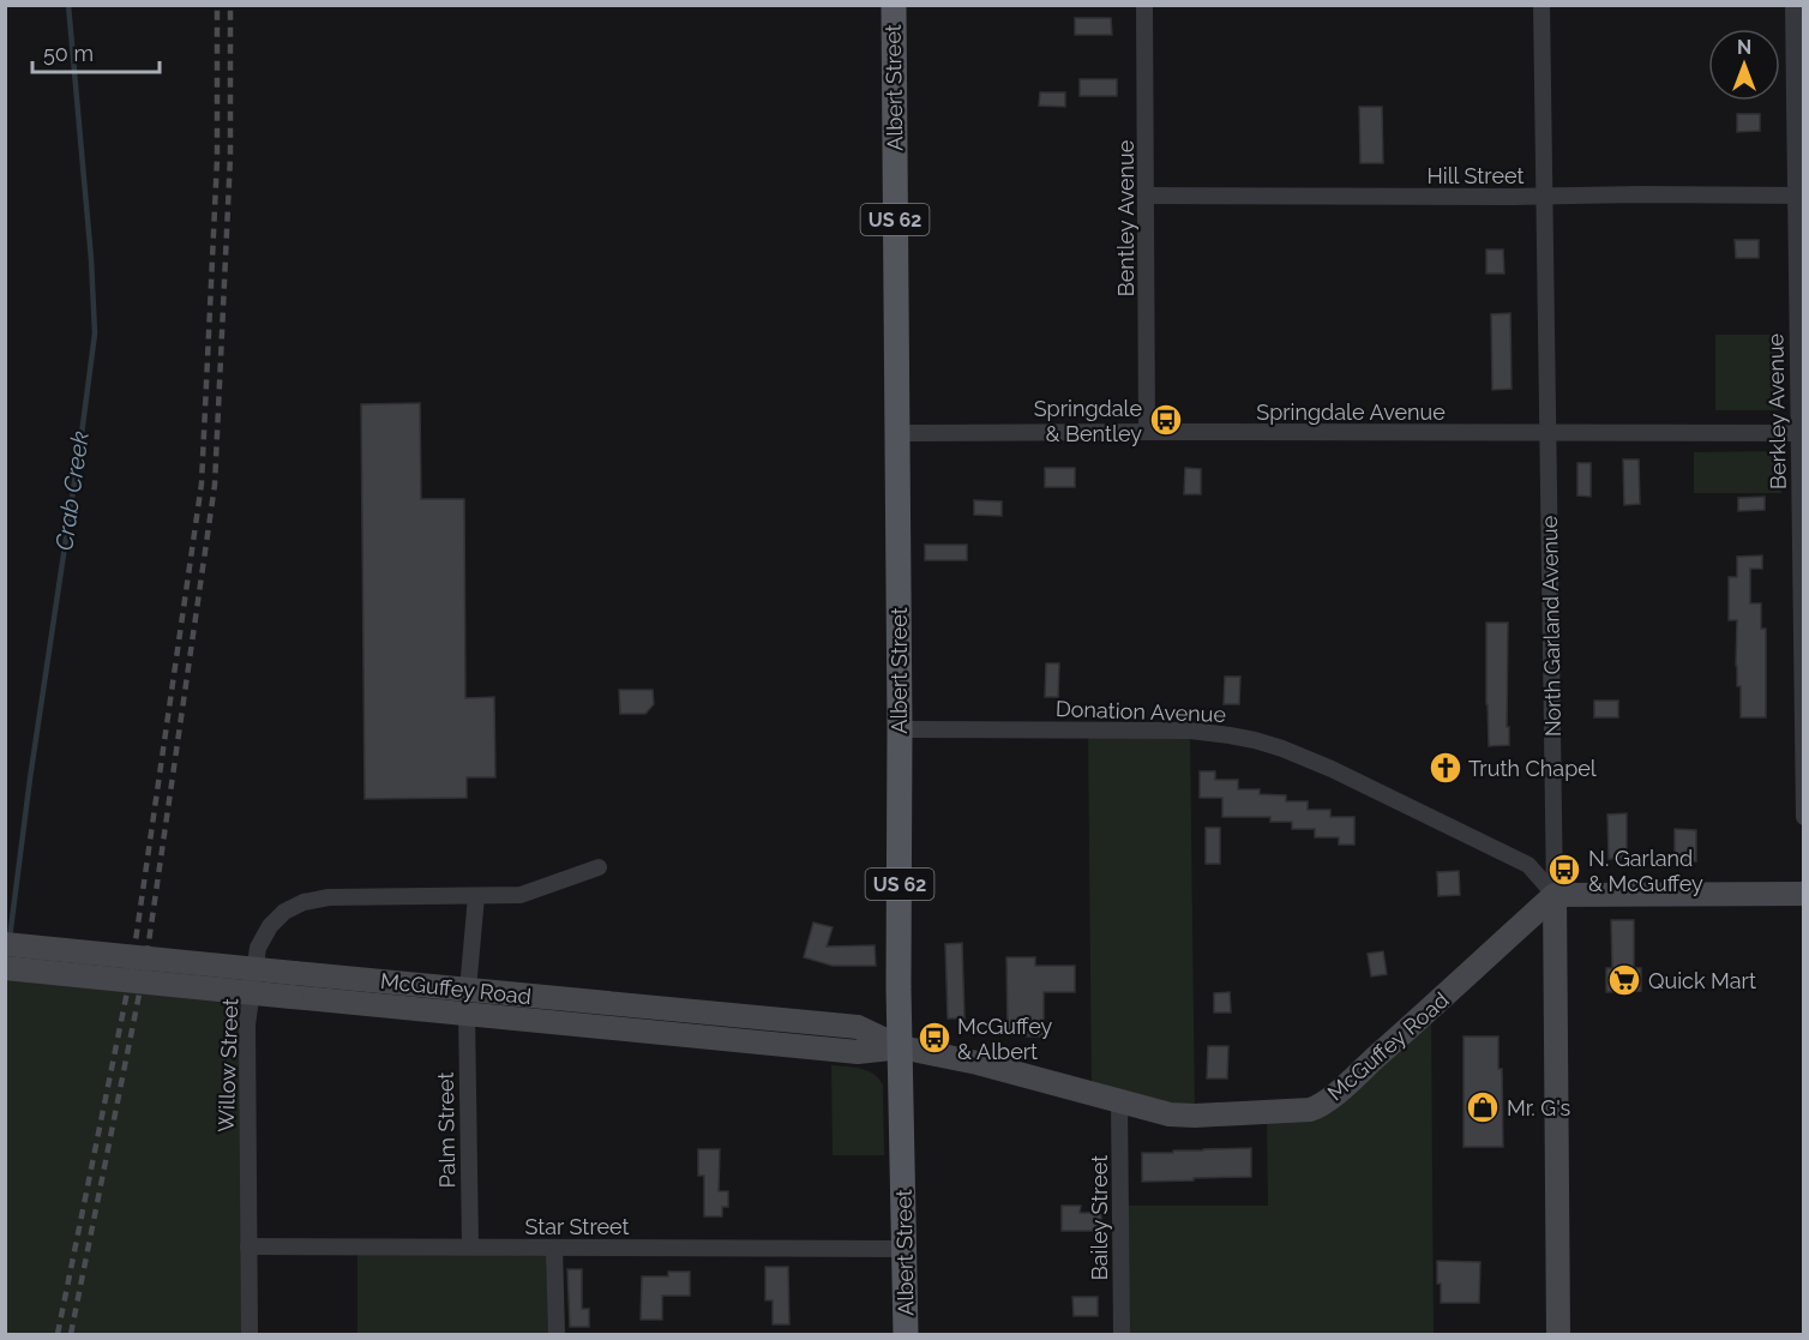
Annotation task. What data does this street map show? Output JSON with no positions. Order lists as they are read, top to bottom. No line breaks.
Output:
{"streets":{"main road":["Albert Street","US 62"],"street":["Hill Street","Bentley Avenue","Springdale Avenue","Berkley Avenue","North Garland Avenue","Donation Avenue","McGuffey Road","Willow Street","Palm Street","Bailey Street","Star Street"]},"crossings":[["Albert Street","Springdale Avenue"],["Albert Street","Donation Avenue"],["Albert Street","McGuffey Road"],["Albert Street","Star Street"],["Hill Street","Bentley Avenue"],["Hill Street","Berkley Avenue"],["Hill Street","North Garland Avenue"],["Bentley Avenue","Springdale Avenue"],["Springdale Avenue","Berkley Avenue"],["Springdale Avenue","North Garland Avenue"],["North Garland Avenue","Donation Avenue"],["North Garland Avenue","McGuffey Road"],["Donation Avenue","McGuffey Road"],["McGuffey Road","Palm Street"],["McGuffey Road","Bailey Street"],["Willow Street","Palm Street"],["Willow Street","Star Street"],["Palm Street","Star Street"]],"water":["Crab Creek"],"places":{"bus stop":["Springdale & Bentley","N. Garland & McGuffey","McGuffey & Albert"],"church":["Truth Chapel"],"supermarket":["Quick Mart"],"shop":["Mr. G's"]},"scale_bar":"50 m","north":"top"}
